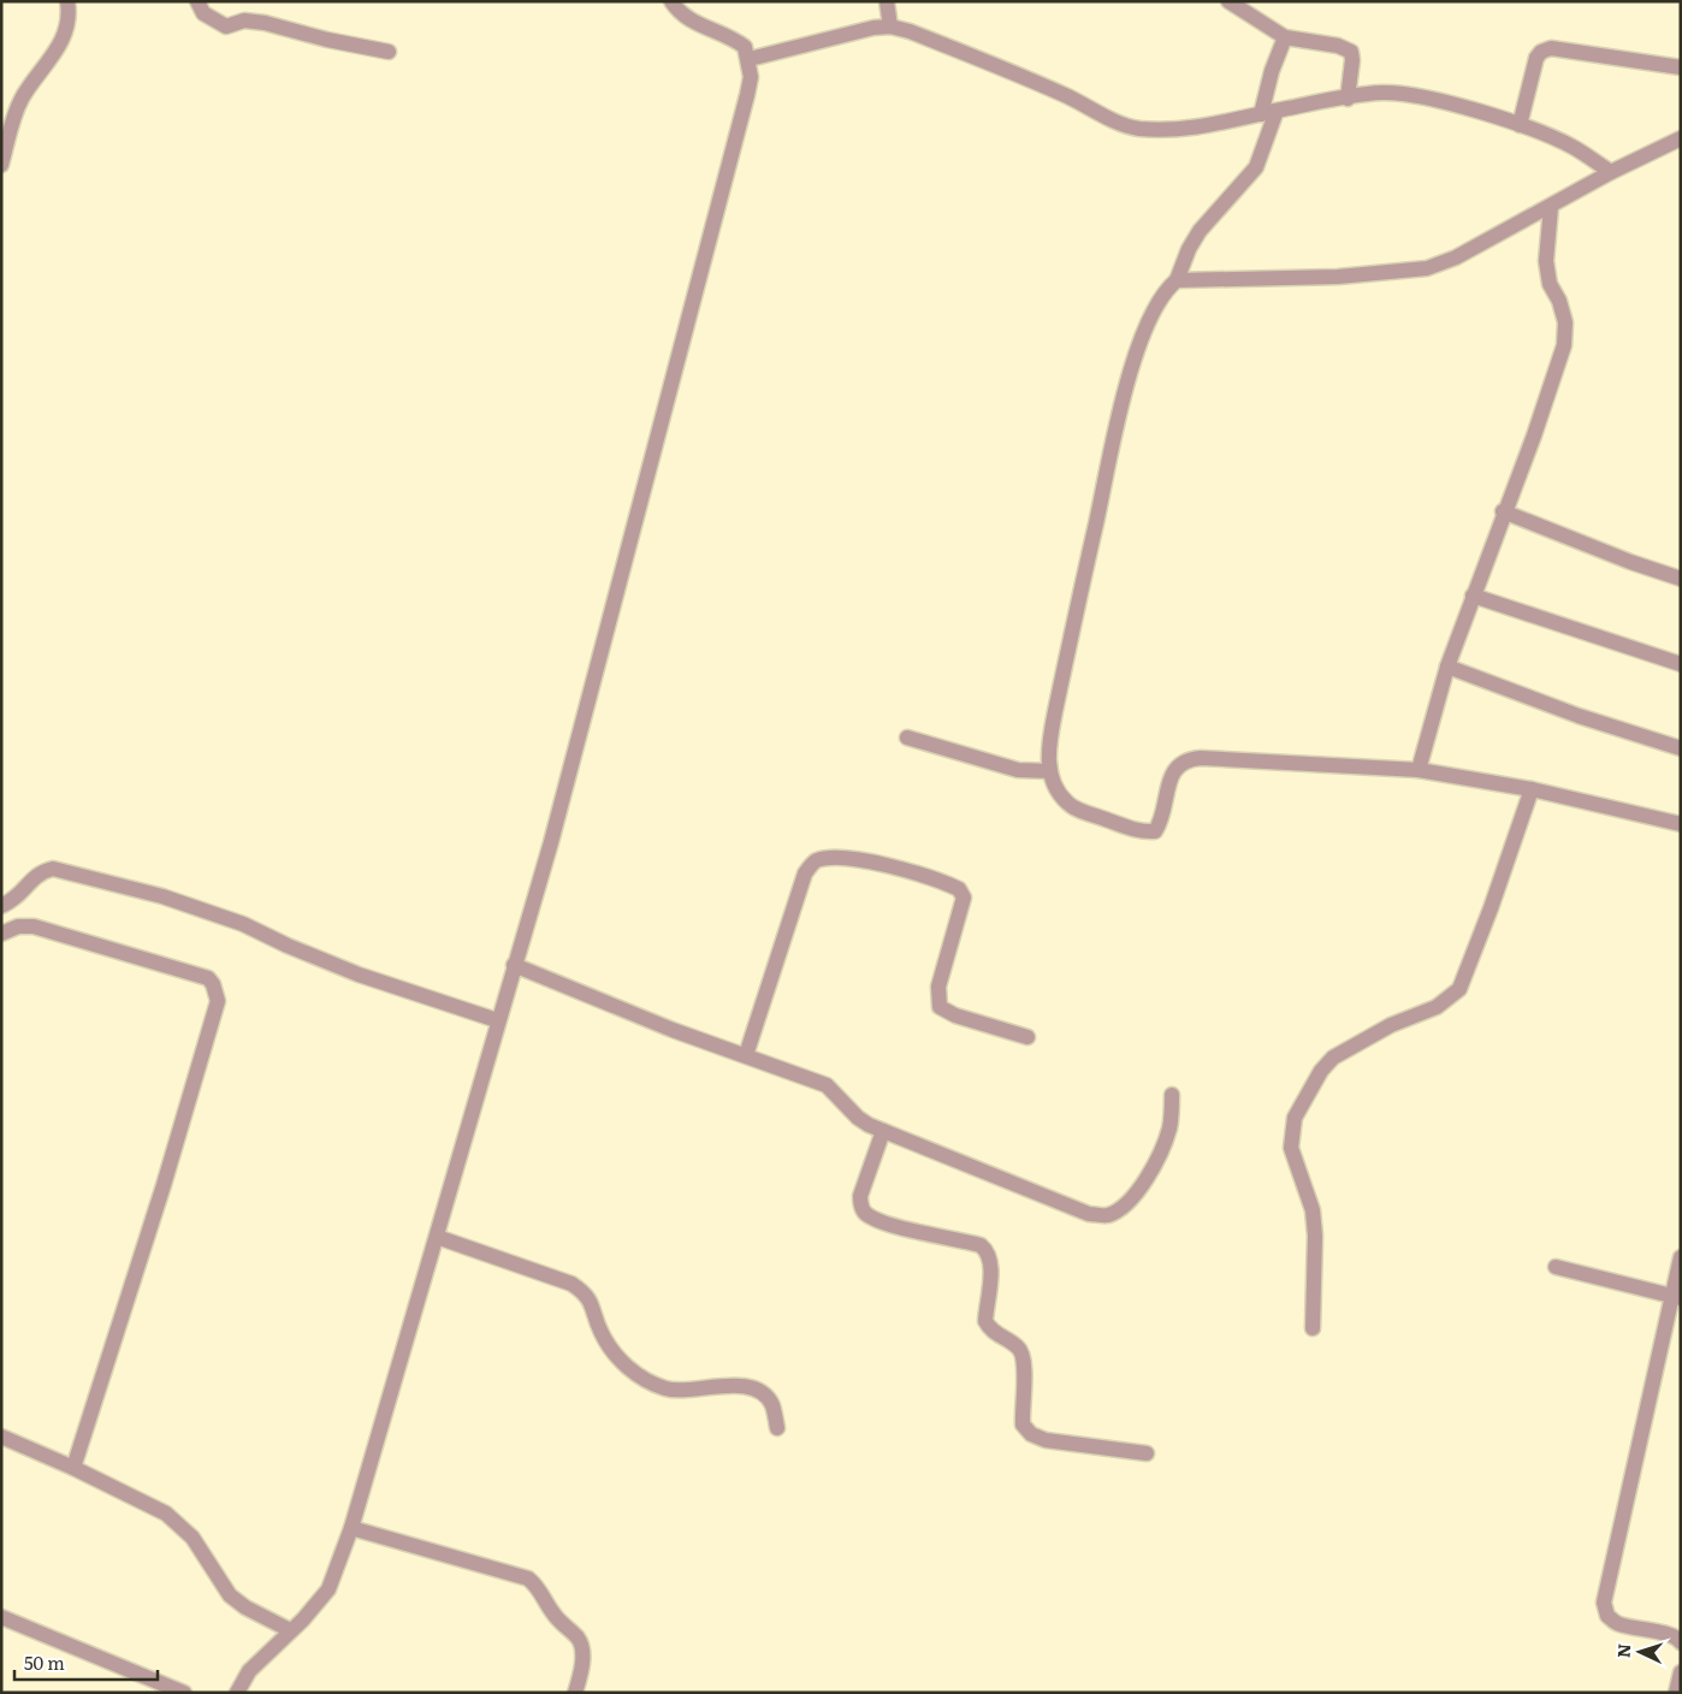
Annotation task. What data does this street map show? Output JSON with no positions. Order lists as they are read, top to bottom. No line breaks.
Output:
{"scale_bar":"50 m","north":"left"}
